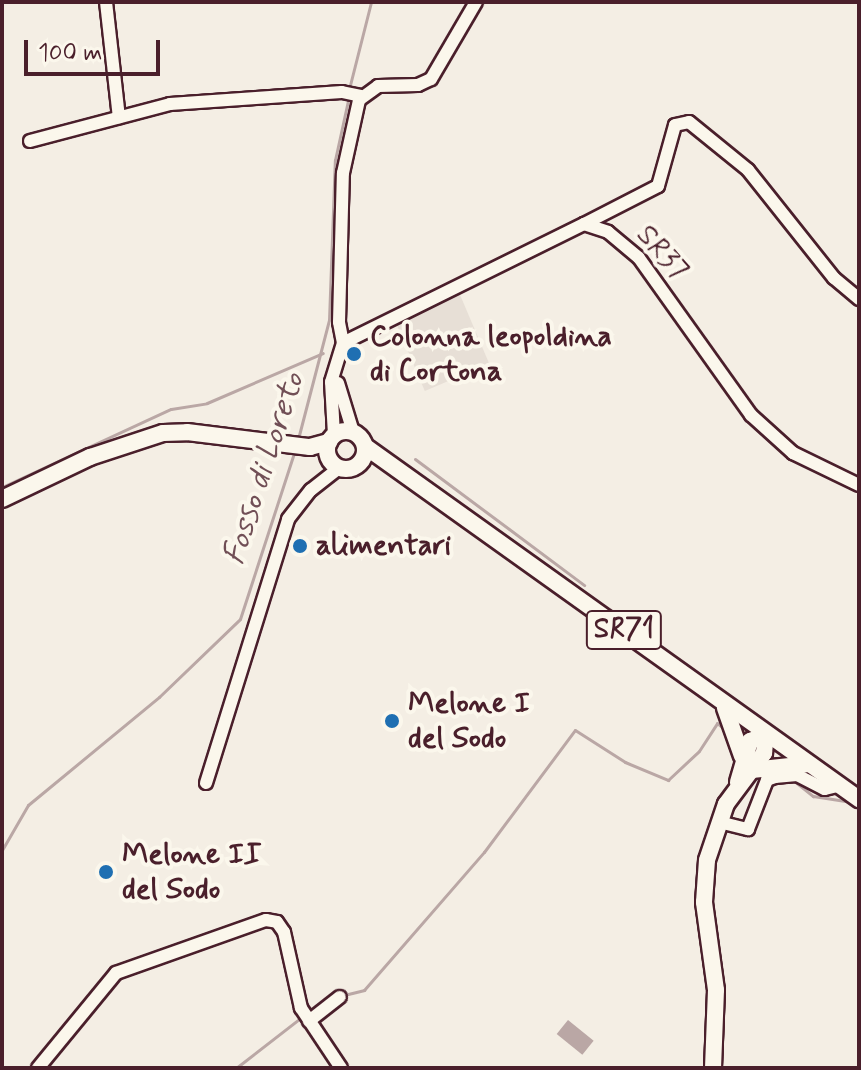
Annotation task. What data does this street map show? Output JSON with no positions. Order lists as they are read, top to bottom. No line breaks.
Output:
{"streets":{"main road":["SR71"],"street":["SR37"]},"water":["Fosso di Loreto"],"places":["Colonna leopoldina di Cortona","alimentari","Melone I del Sodo","Melone II del Sodo"],"scale_bar":"100 m"}
